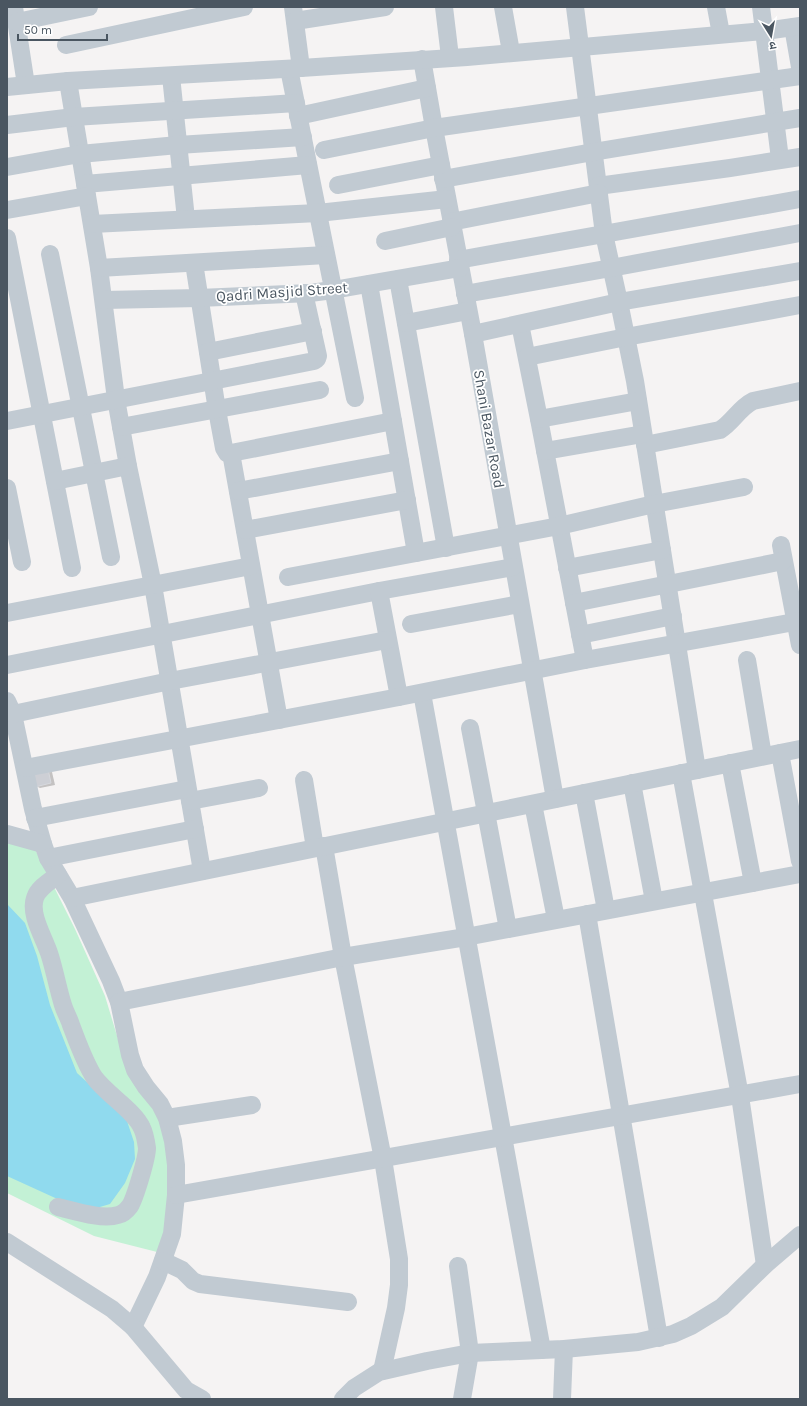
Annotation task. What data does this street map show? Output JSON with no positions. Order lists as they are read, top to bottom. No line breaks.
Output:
{"streets":{"street":["Qadri Masjid Street","Shani Bazar Road"]},"crossings":[["Qadri Masjid Street","Shani Bazar Road"]],"scale_bar":"50 m","north":"bottom"}
